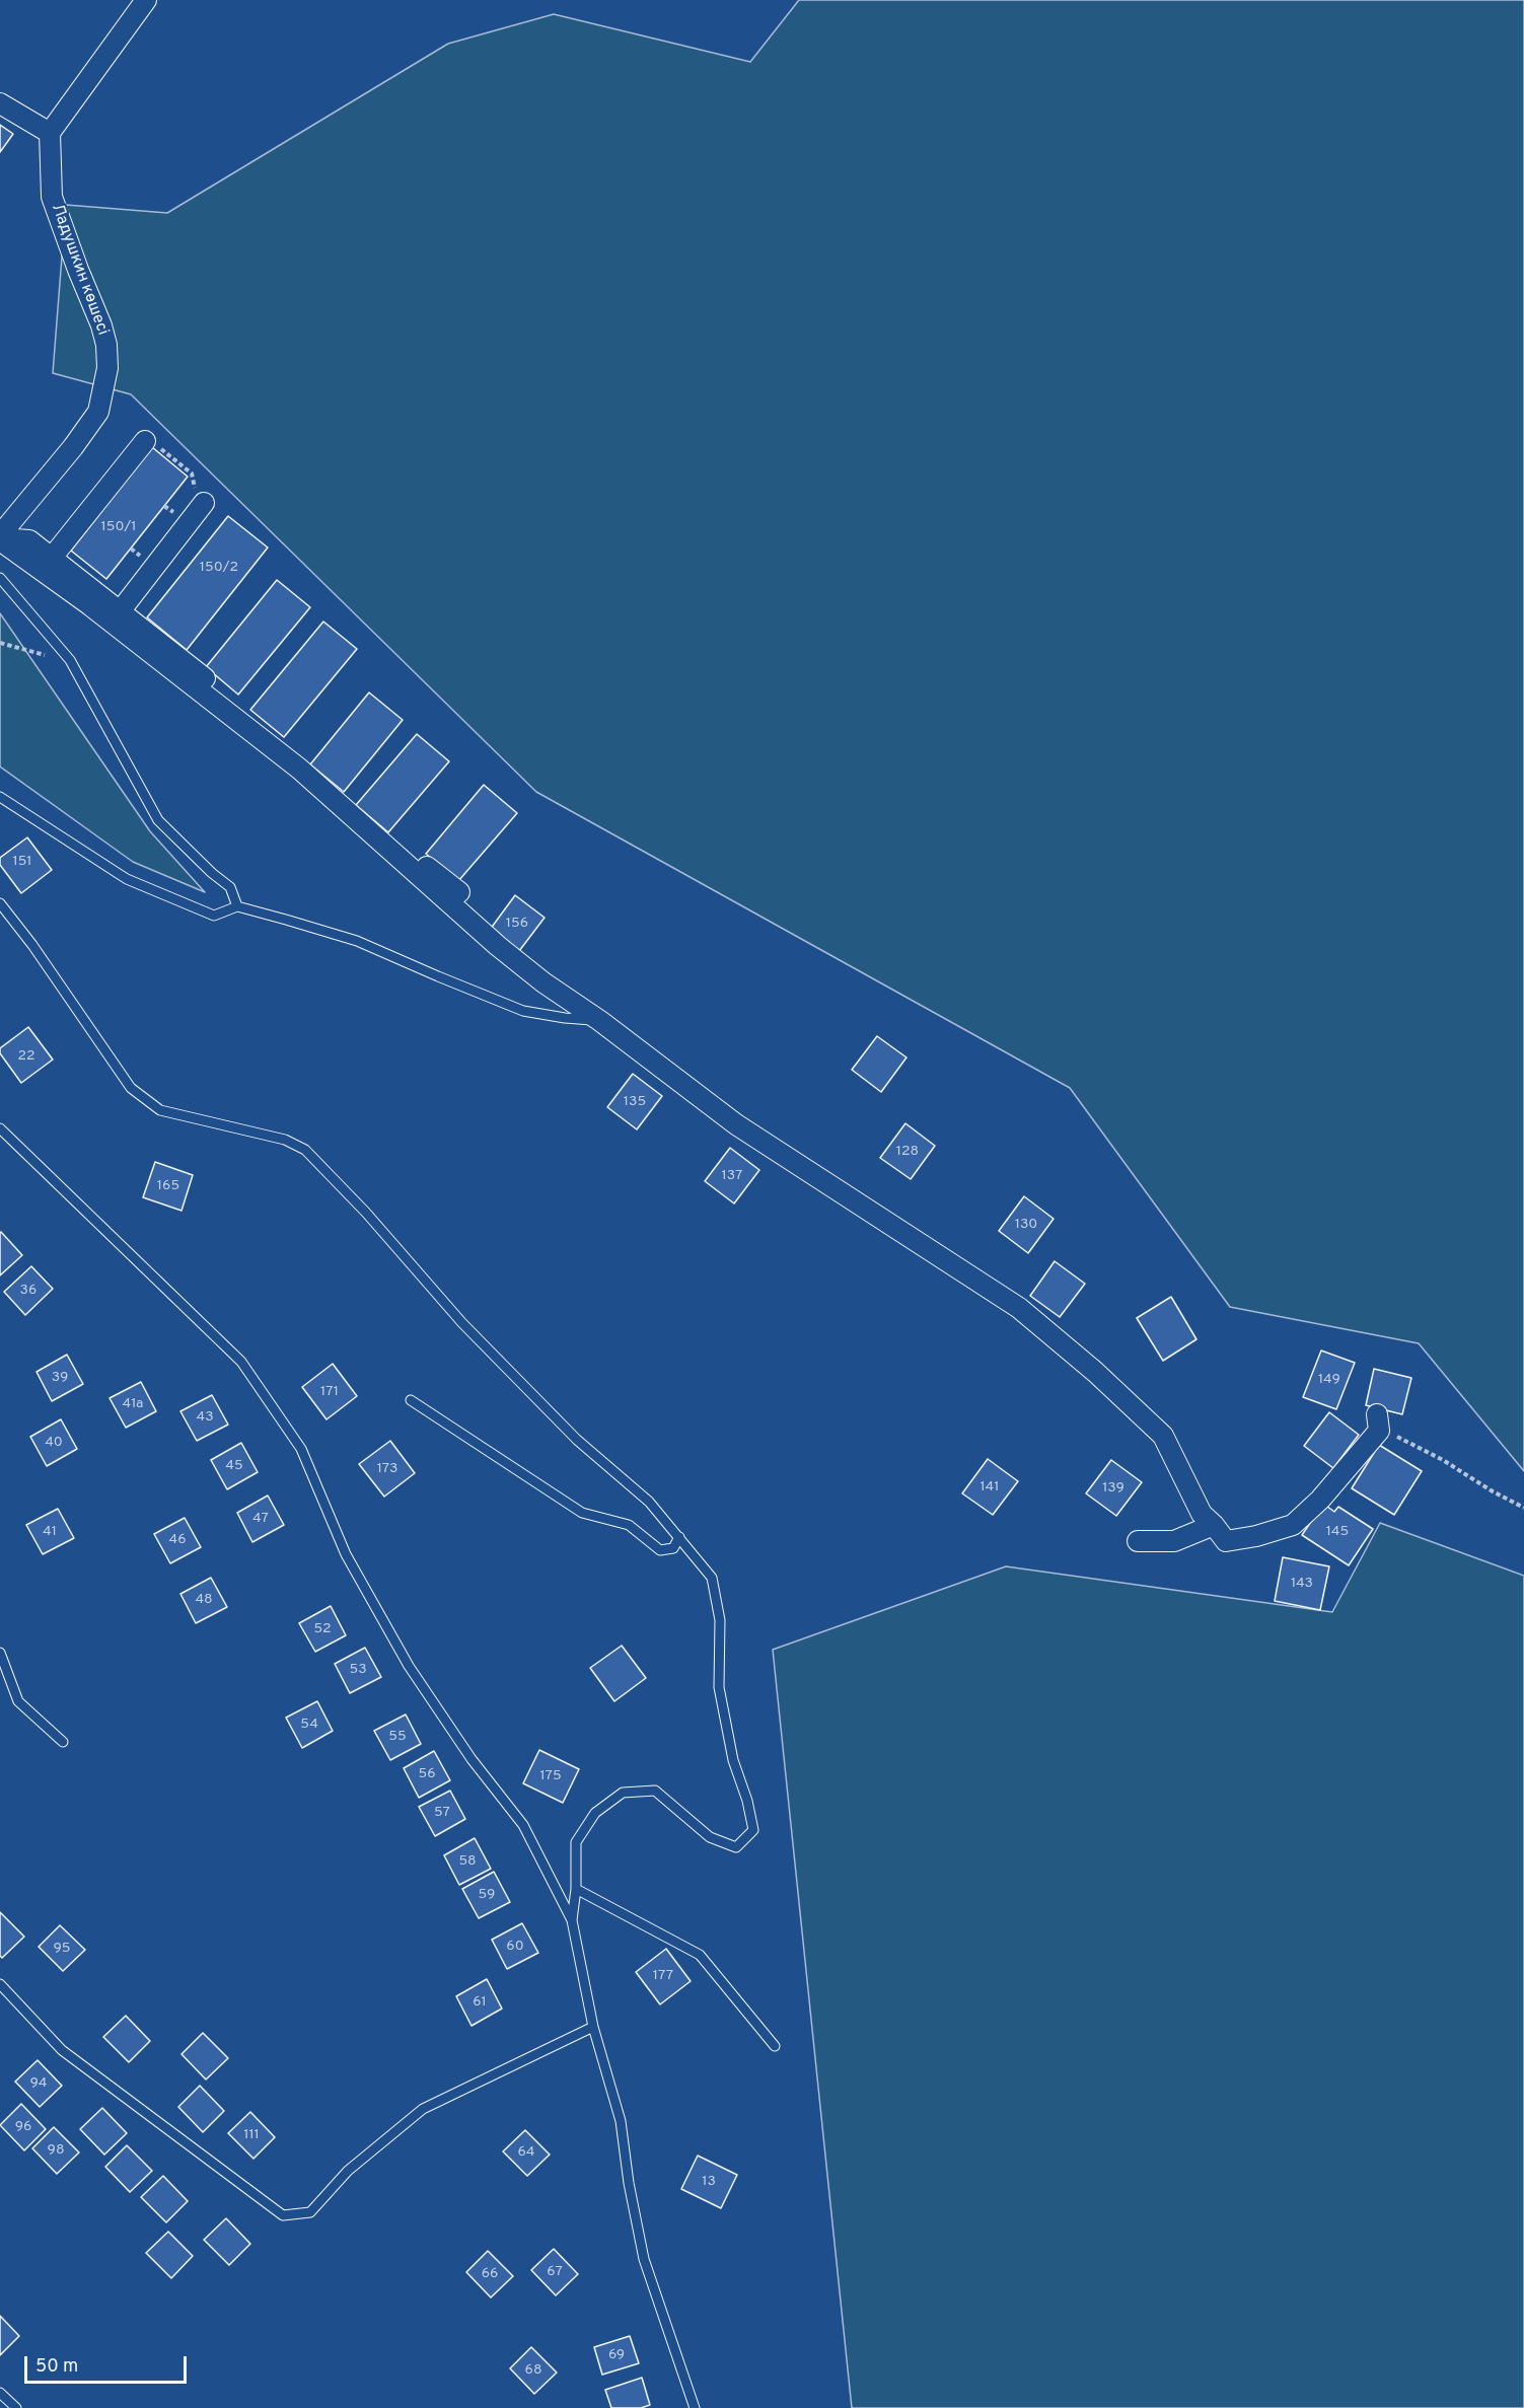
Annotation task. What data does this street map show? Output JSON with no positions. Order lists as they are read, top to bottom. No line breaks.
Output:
{"streets":{"street":["Ладушкин көшесі"]},"house_numbers":["150/1","150/2","151","156","22","135","128","137","165","130","36","39","149","171","41а","43","40","45","173","141","139","47","41","145","46","143","48","52","53","54","55","56","175","57","58","59","60","95","177","61","94","96","111","98","64","13","67","66","69","68"],"scale_bar":"50 m"}
